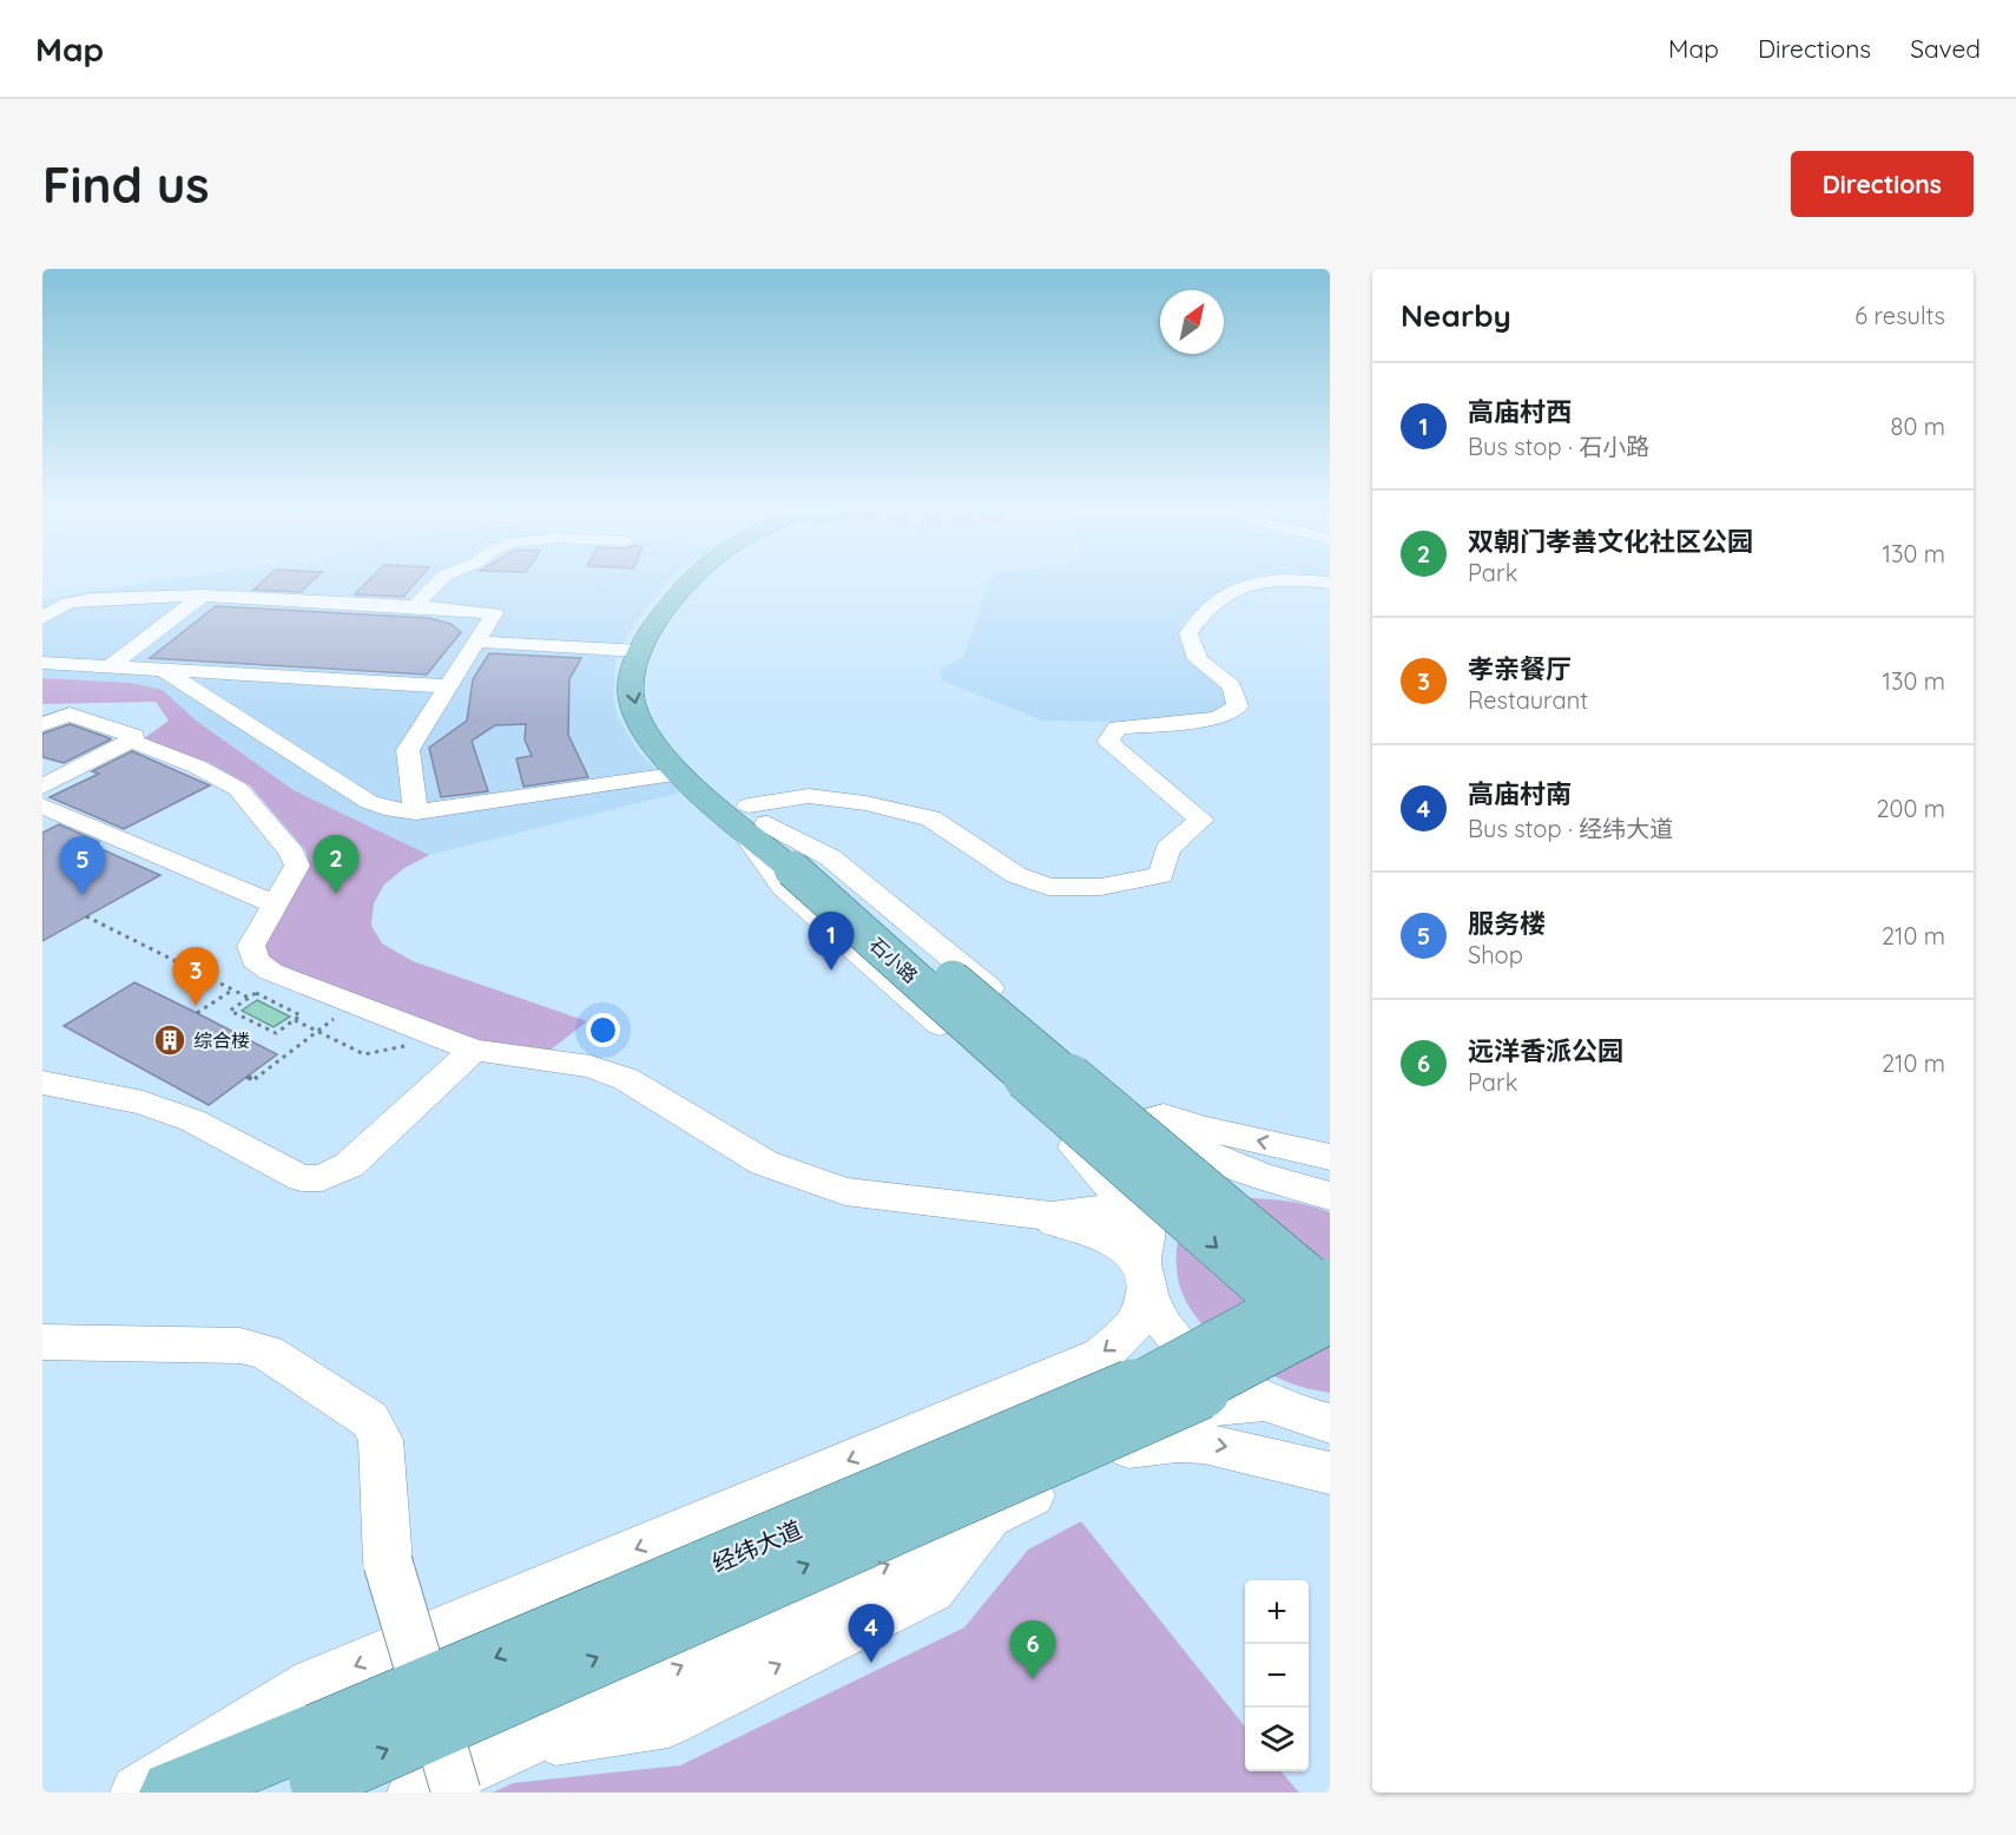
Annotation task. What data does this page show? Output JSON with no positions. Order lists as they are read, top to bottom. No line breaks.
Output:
{"streets":{"main road":["石小路","经纬大道"]},"places":{"building":["综合楼"]},"north":"top right","page":{"header":"Map","nav":["Map","Directions","Saved"],"buttons":"Directions","title":"Find us","heading":["Nearby","6 results"],"list":[{"mark":"1","name":"高庙村西","note":"Bus stop · 石小路","value":"80 m"},{"mark":"2","name":"双朝门孝善文化社区公园","note":"Park","value":"130 m"},{"mark":"3","name":"孝亲餐厅","note":"Restaurant","value":"130 m"},{"mark":"4","name":"高庙村南","note":"Bus stop · 经纬大道","value":"200 m"},{"mark":"5","name":"服务楼","note":"Shop","value":"210 m"},{"mark":"6","name":"远洋香派公园","note":"Park","value":"210 m"}],"pins":["2","5","1","3","4","6"],"map_buttons":["+","−"]}}
